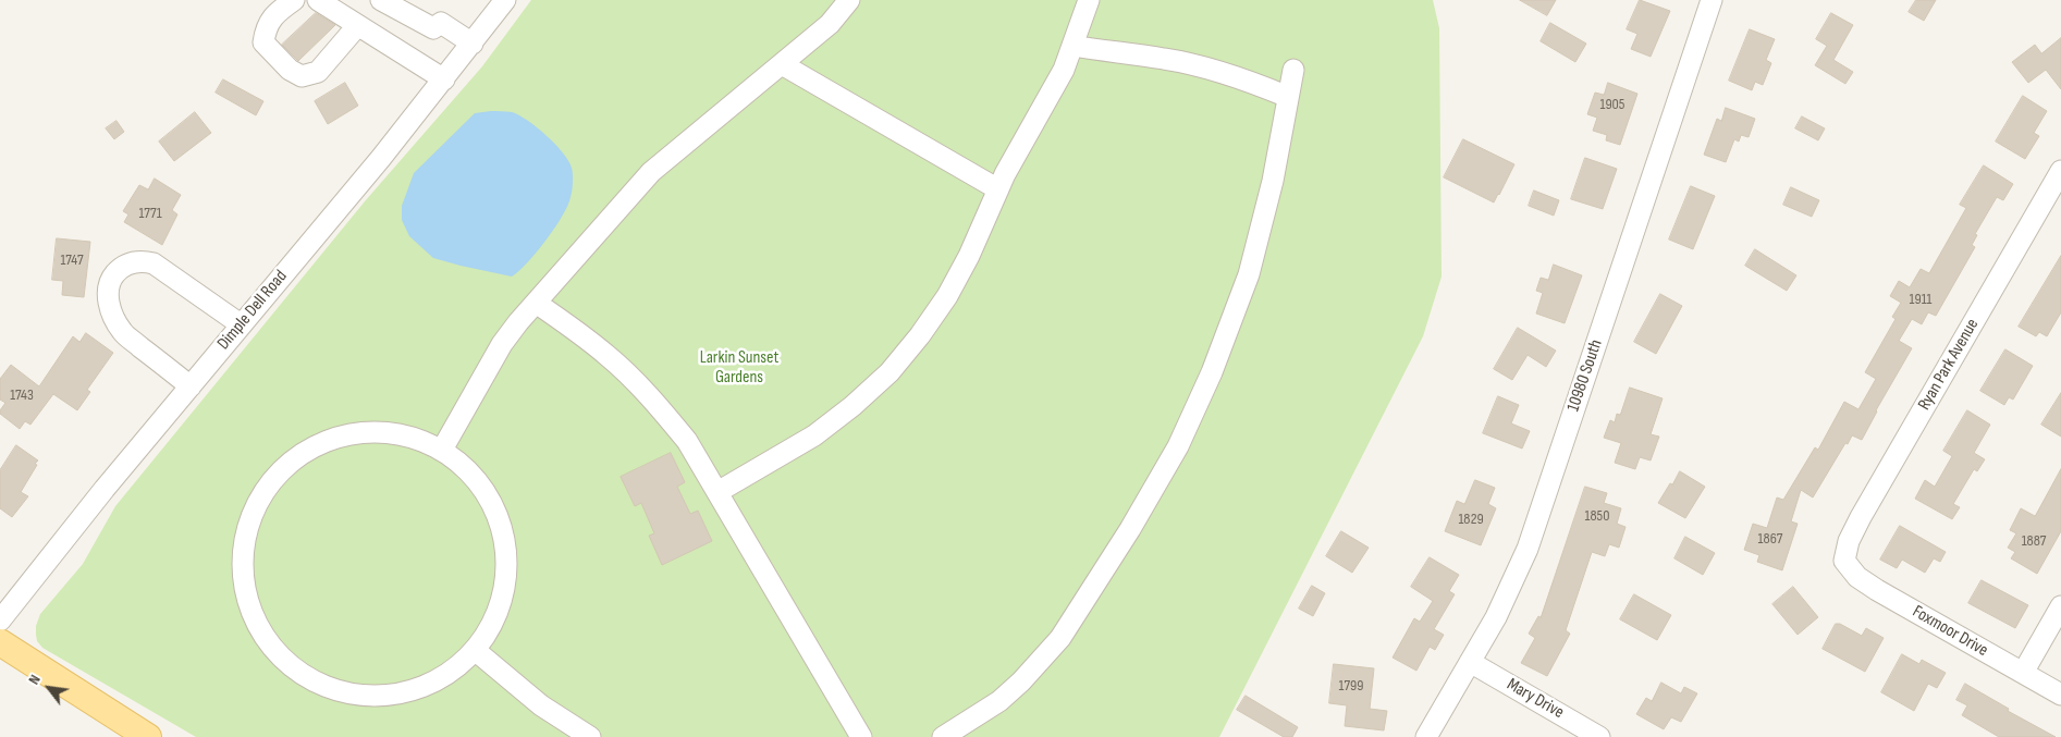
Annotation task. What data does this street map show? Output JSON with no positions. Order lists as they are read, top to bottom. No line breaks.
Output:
{"streets":{"street":["Dimple Dell Road","Ryan Park Avenue","10980 South","Foxmoor Drive","Mary Drive"]},"crossings":[["Ryan Park Avenue","Foxmoor Drive"],["10980 South","Mary Drive"]],"parks":["Larkin Sunset Gardens"],"house_numbers":["1905","1771","1747","1911","1743","1850","1829","1867","1887","1799"],"north":"top left"}
